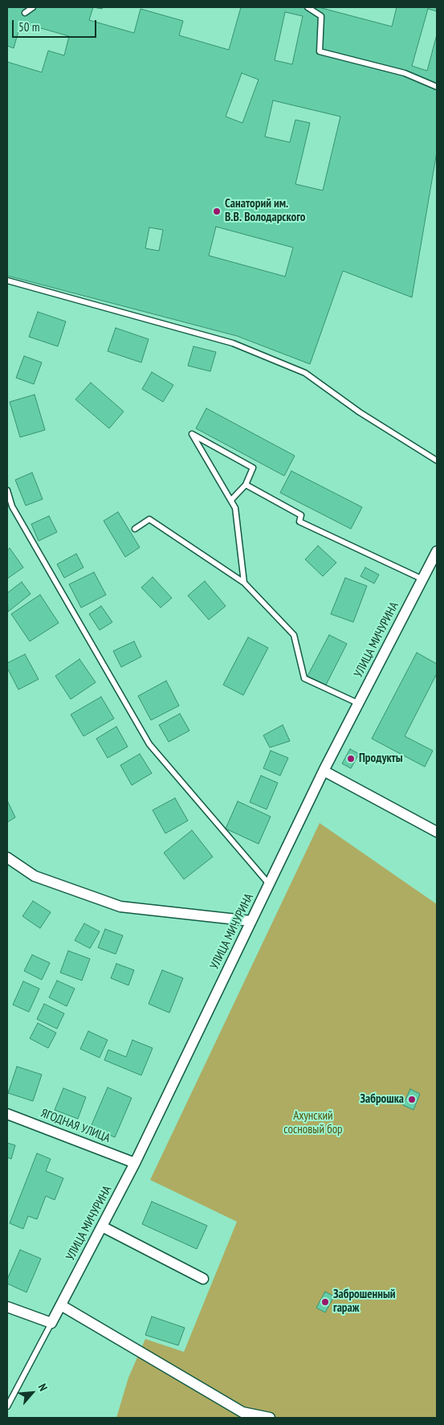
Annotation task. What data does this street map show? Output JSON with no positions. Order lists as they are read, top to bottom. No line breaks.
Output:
{"streets":{"street":["УЛИЦА МИЧУРИНА","ЯГОДНАЯ УЛИЦА"]},"crossings":[["УЛИЦА МИЧУРИНА","ЯГОДНАЯ УЛИЦА"]],"parks":["Ахунский сосновый бор"],"places":["Санаторий им. В.В. Володарского","Продукты","Заброшка","Заброшенный гараж"],"scale_bar":"50 m","north":"top right"}
